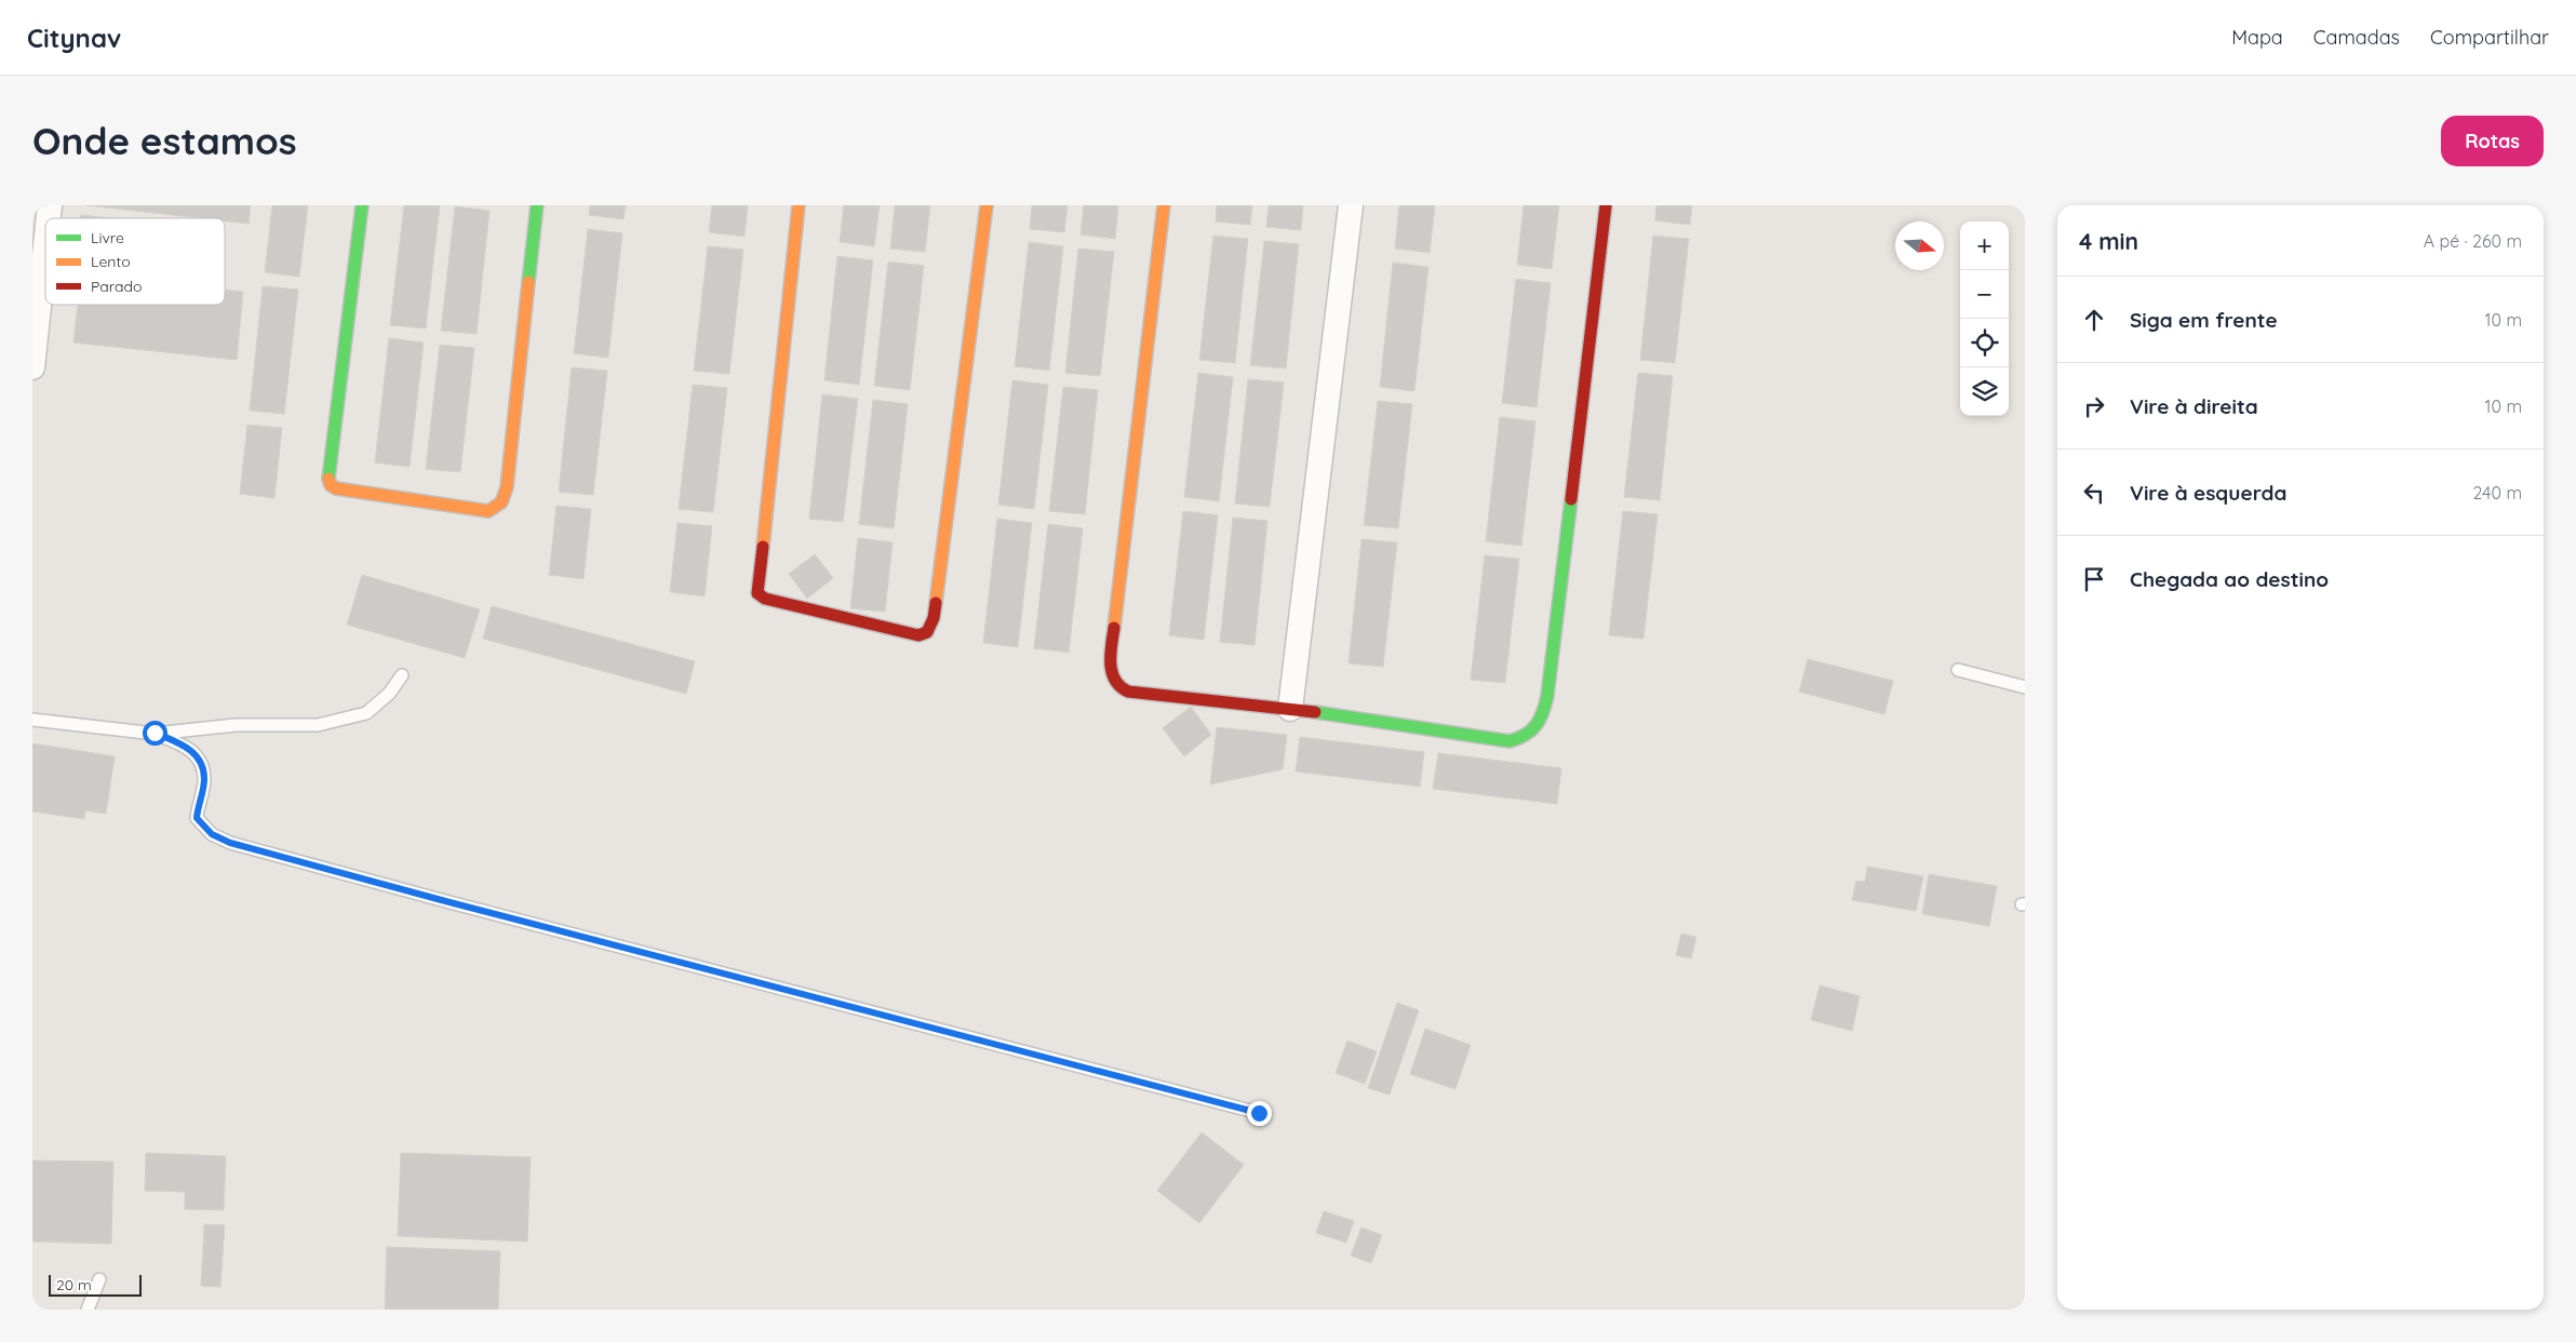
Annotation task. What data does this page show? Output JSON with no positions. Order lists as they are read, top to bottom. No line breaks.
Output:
{"legend":["Livre","Lento","Parado"],"scale_bar":"20 m","north":"right","page":{"header":"Citynav","nav":["Mapa","Camadas","Compartilhar"],"buttons":"Rotas","title":"Onde estamos","heading":["4 min","A pé · 260 m"],"map_buttons":["+","−"],"list":[["Siga em frente","10 m"],["Vire à direita","10 m"],["Vire à esquerda","240 m"],"Chegada ao destino"],"scale":"20 m"}}
